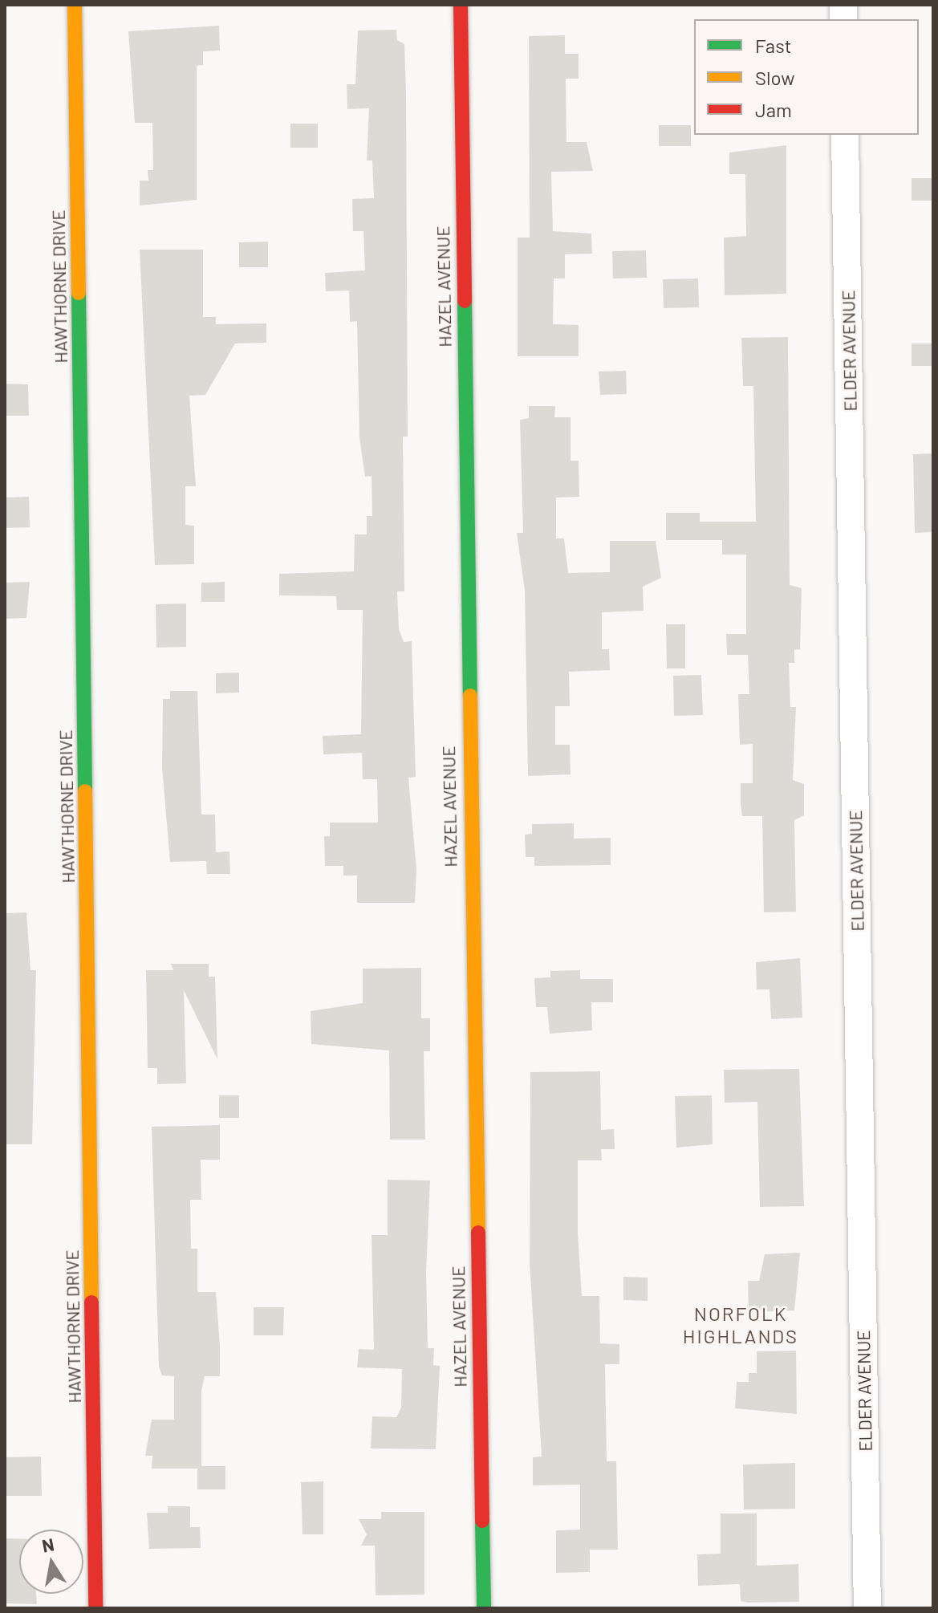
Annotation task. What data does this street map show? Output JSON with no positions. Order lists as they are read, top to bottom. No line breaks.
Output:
{"streets":{"street":["HAWTHORNE DRIVE","HAZEL AVENUE","ELDER AVENUE"]},"districts":["NORFOLK HIGHLANDS"],"legend":["Fast","Slow","Jam"],"north":"top"}
